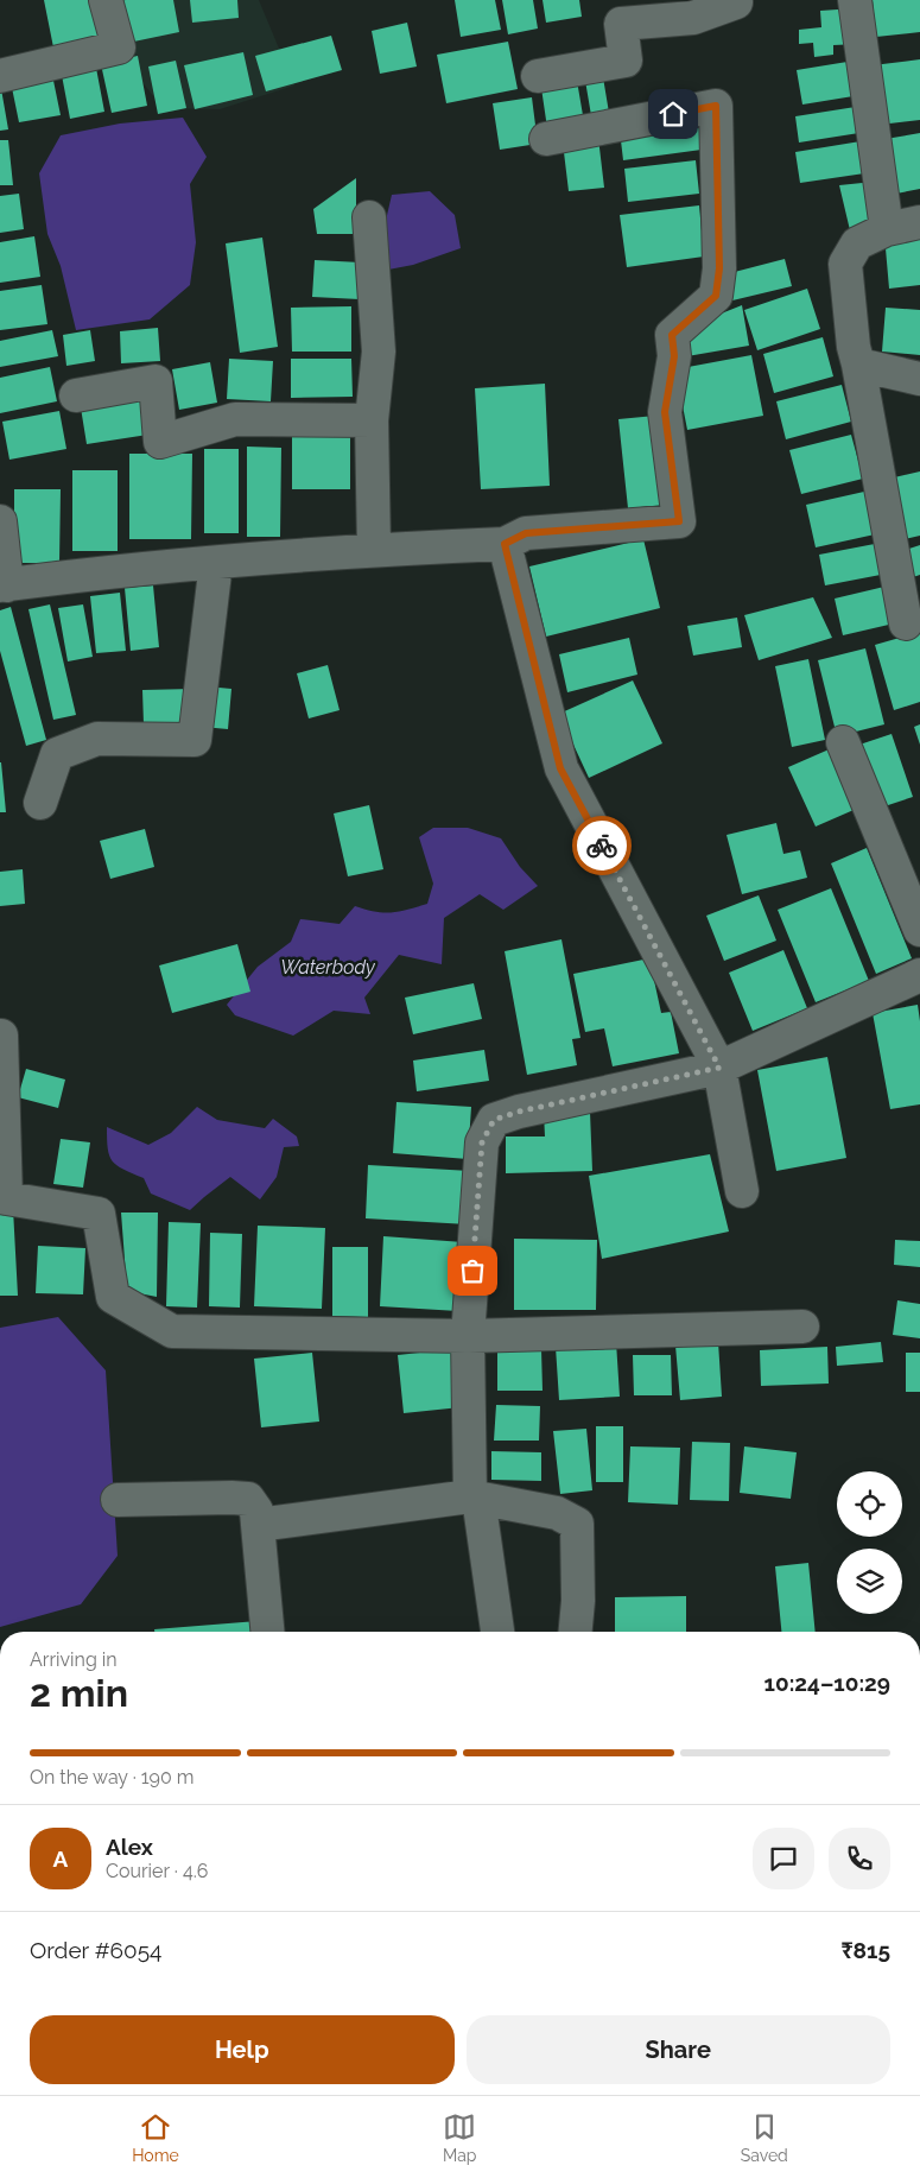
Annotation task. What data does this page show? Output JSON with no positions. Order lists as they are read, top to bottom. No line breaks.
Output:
{"water":["Waterbody"],"page":{"heading":["2 min","Arriving in","10:24–10:29"],"panel":["Alex","Courier · 4.6","Order #6054","₹815"],"bar":"On the way · 190 m","round":"A","buttons":["Help","Share"],"tabs":["Home","Map","Saved"]}}
